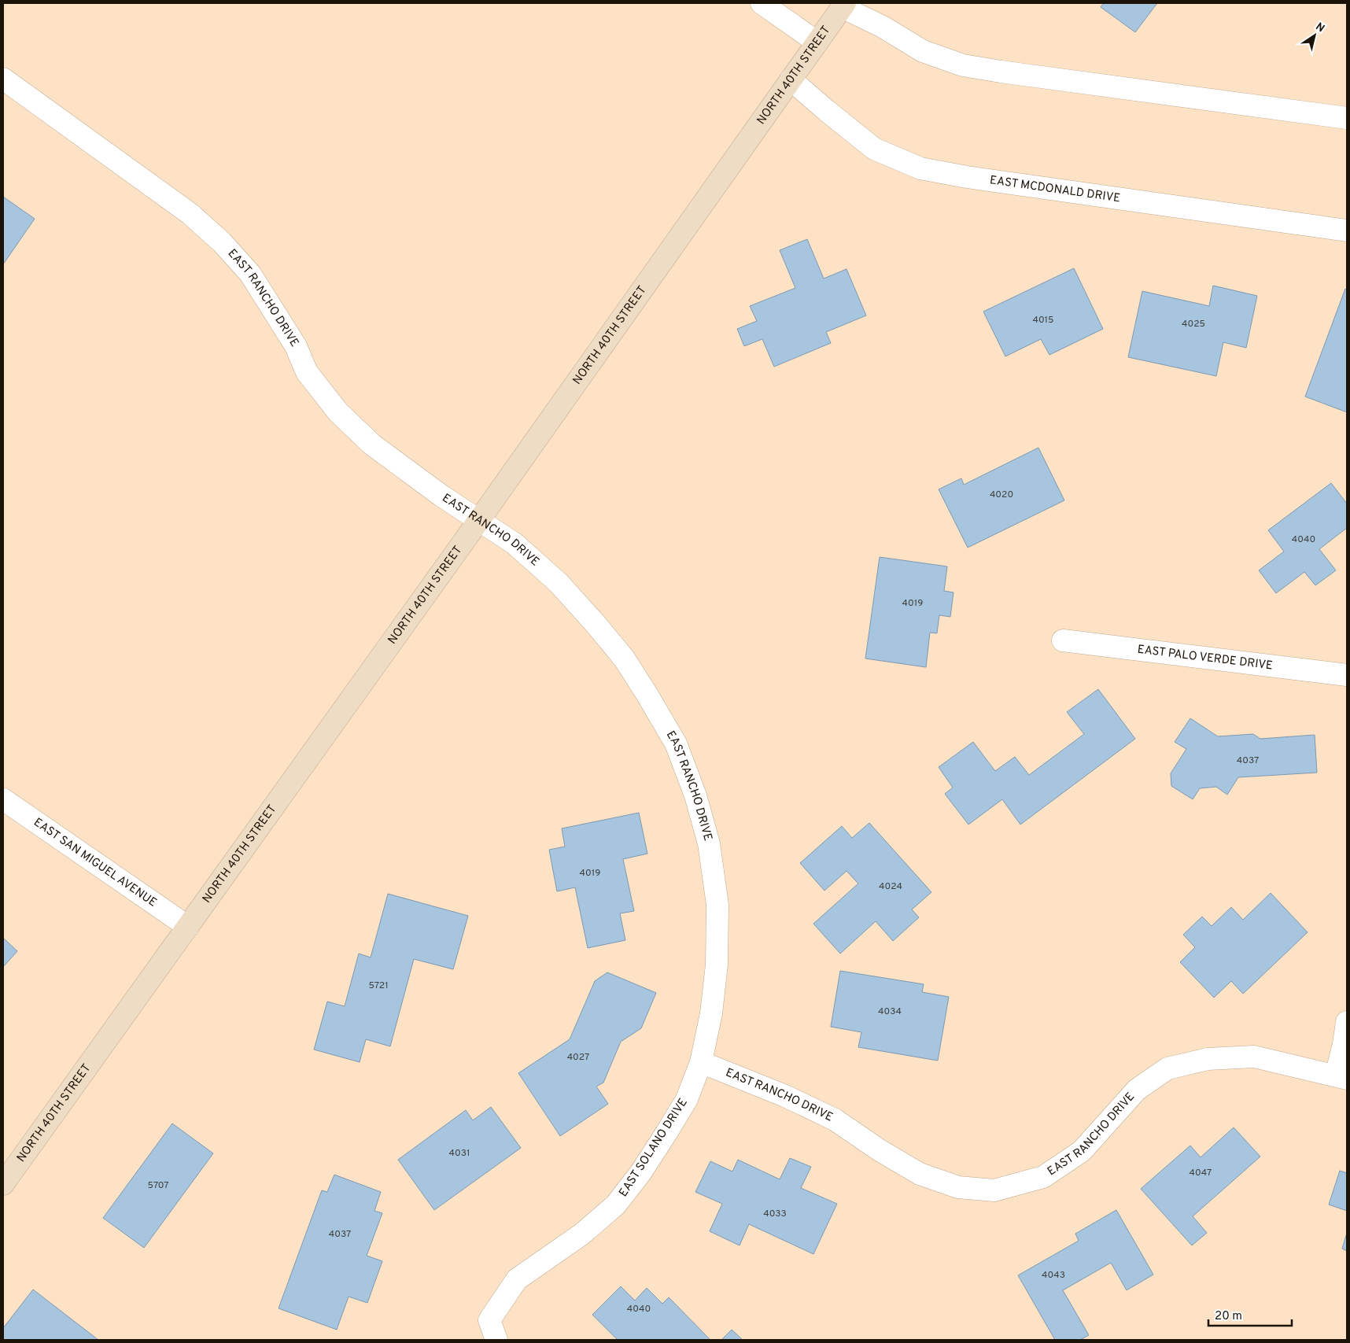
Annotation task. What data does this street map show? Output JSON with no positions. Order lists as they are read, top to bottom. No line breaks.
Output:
{"streets":{"street":["NORTH 40TH STREET","EAST MCDONALD DRIVE","EAST RANCHO DRIVE","EAST PALO VERDE DRIVE","EAST SAN MIGUEL AVENUE","EAST SOLANO DRIVE"]},"crossings":[["NORTH 40TH STREET","EAST MCDONALD DRIVE"],["NORTH 40TH STREET","EAST RANCHO DRIVE"],["NORTH 40TH STREET","EAST SAN MIGUEL AVENUE"],["EAST RANCHO DRIVE","EAST SOLANO DRIVE"]],"house_numbers":["4015","4025","4020","4040","4019","4037","4019","4024","5721","4034","4027","4031","4047","5707","4033","4037","4043","4040"],"scale_bar":"20 m","north":"top right"}
